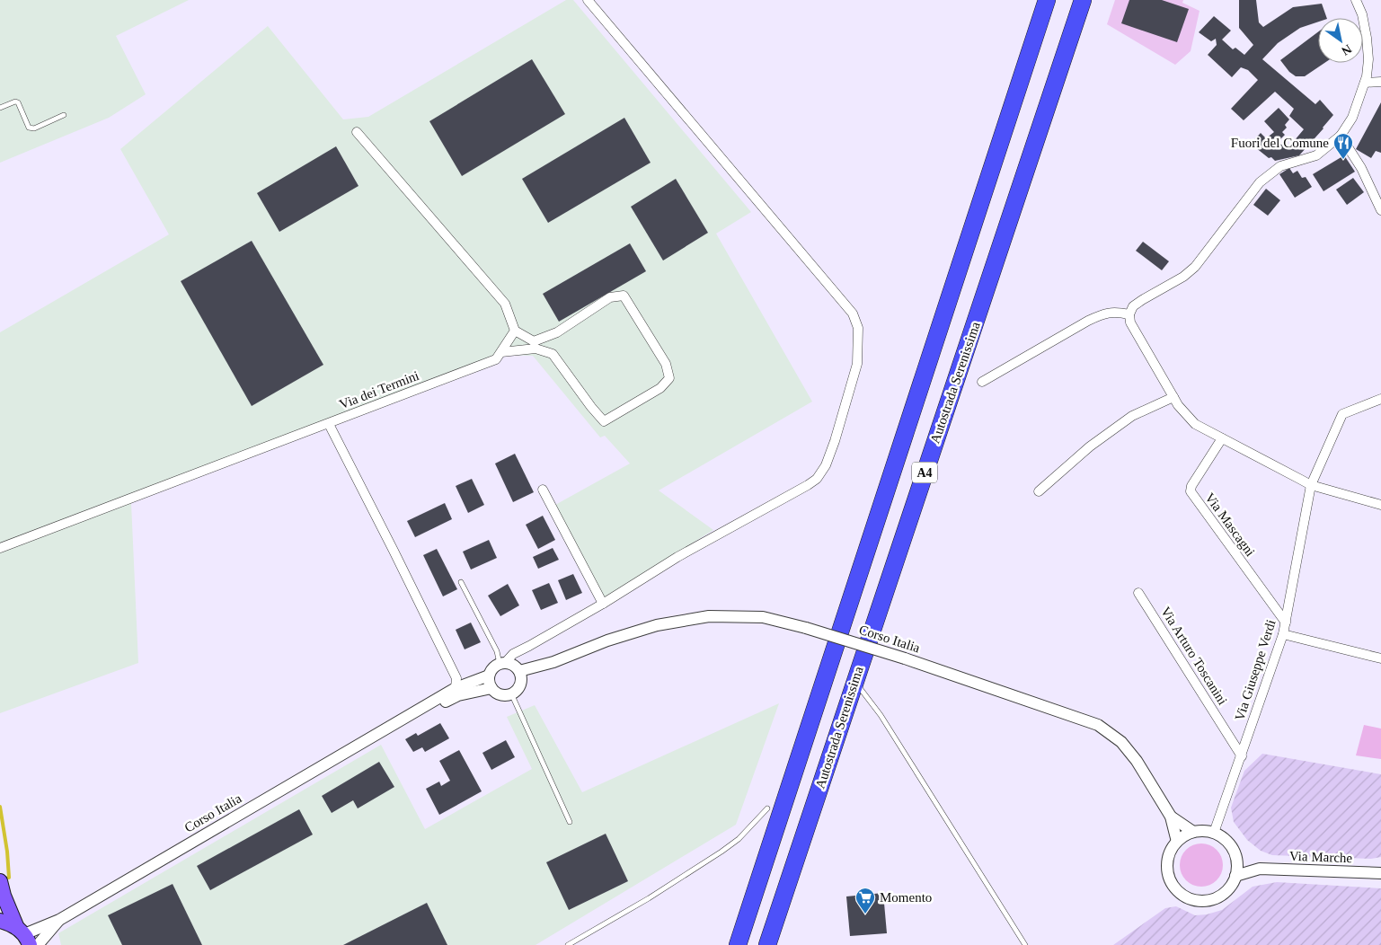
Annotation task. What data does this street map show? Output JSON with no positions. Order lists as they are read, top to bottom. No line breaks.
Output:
{"streets":{"highway":["Autostrada Serenissima","A4"],"street":["Via dei Termini","Via Mascagni","Corso Italia","Via Arturo Toscanini","Via Giuseppe Verdi","Via Marche"]},"crossings":[["Via Mascagni","Via Giuseppe Verdi"],["Corso Italia","Via Giuseppe Verdi"],["Corso Italia","Via Marche"],["Via Arturo Toscanini","Via Giuseppe Verdi"],["Via Giuseppe Verdi","Via Marche"]],"places":{"restaurant":["Fuori del Comune"],"supermarket":["Momento"]},"north":"bottom right"}
